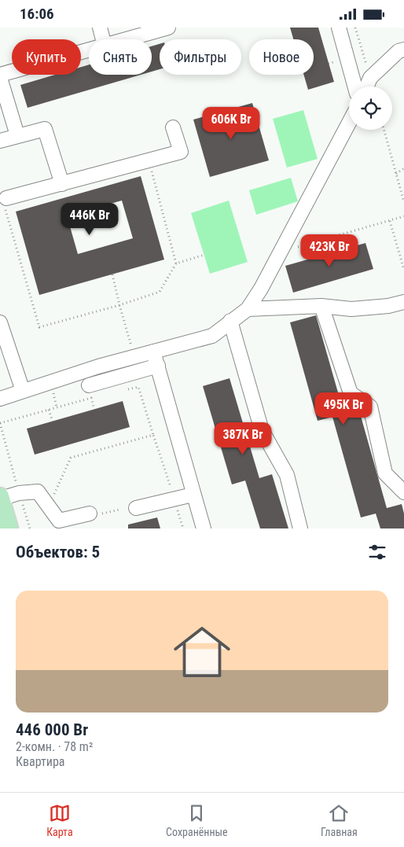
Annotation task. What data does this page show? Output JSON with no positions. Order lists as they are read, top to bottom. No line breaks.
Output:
{"page":{"status":"16:06","chip":["Купить","Снять","Фильтры","Новое"],"price":["606K Br","446K Br","423K Br","495K Br","387K Br"],"heading":"Объектов: 5","list":[{"name":"446 000 Br","note":"2-комн. · 78 m² · Квартира"}],"tabs":["Карта","Сохранённые","Главная"]}}
